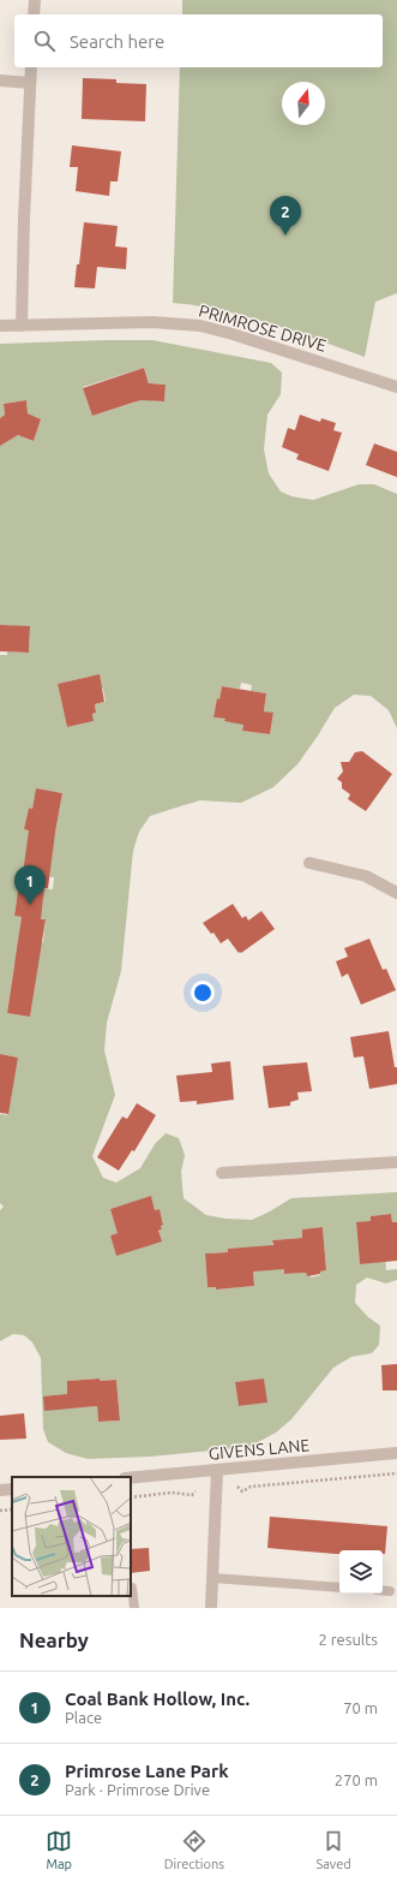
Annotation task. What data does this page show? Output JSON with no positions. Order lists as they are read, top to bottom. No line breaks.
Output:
{"streets":{"street":["PRIMROSE DRIVE","GIVENS LANE"]},"north":"top","page":{"search":"Search here","pins":["2","1"],"heading":["Nearby","2 results"],"list":[{"mark":"1","name":"Coal Bank Hollow, Inc.","note":"Place","value":"70 m"},{"mark":"2","name":"Primrose Lane Park","note":"Park · Primrose Drive","value":"270 m"}],"nav":["Map","Directions","Saved"]}}
